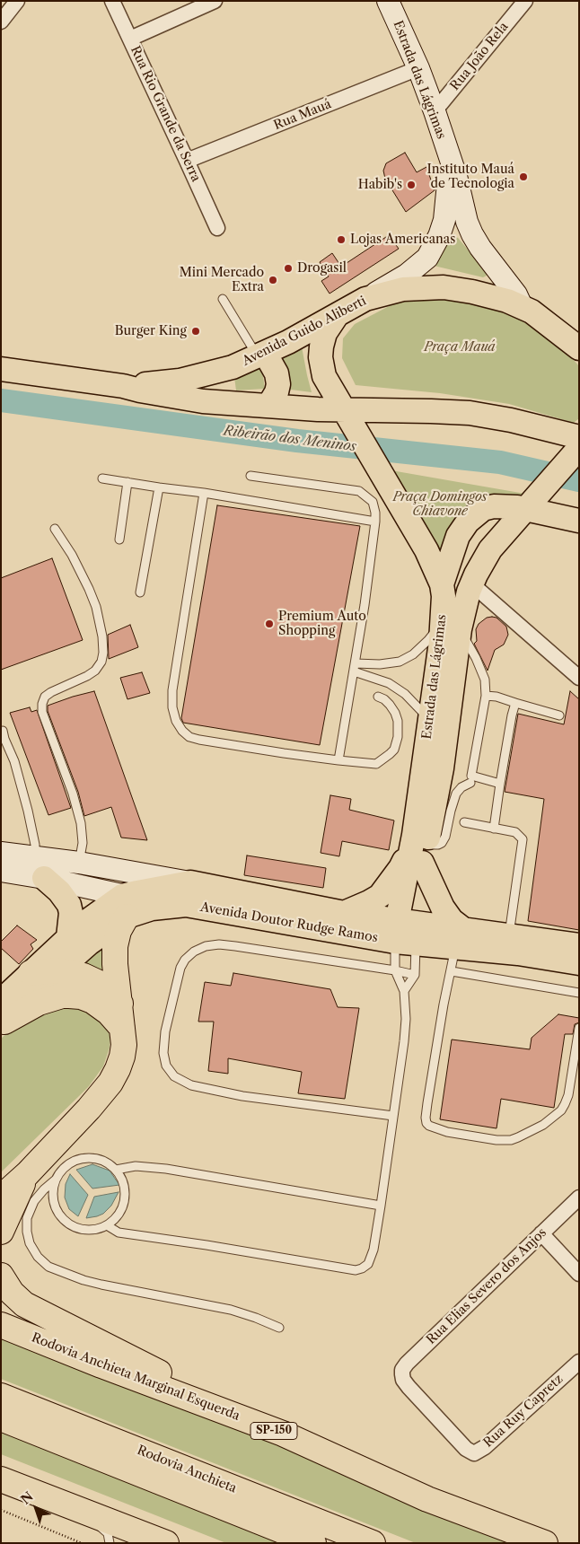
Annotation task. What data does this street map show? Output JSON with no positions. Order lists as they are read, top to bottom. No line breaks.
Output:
{"streets":{"highway":["Rodovia Anchieta Marginal Esquerda","SP-150","Rodovia Anchieta"],"main road":["Estrada das Lágrimas","Avenida Guido Aliberti","Avenida Doutor Rudge Ramos"],"street":["Rua João Rela","Rua Rio Grande da Serra","Rua Mauá","Rua Elias Severo dos Anjos","Rua Ruy Capretz"]},"crossings":[["Rua João Rela","Estrada das Lágrimas"],["Estrada das Lágrimas","Rua Mauá"],["Estrada das Lágrimas","Avenida Guido Aliberti"],["Estrada das Lágrimas","Avenida Doutor Rudge Ramos"],["Rua Rio Grande da Serra","Rua Mauá"],["Rua Elias Severo dos Anjos","Rua Ruy Capretz"]],"water":["Ribeirão dos Meninos"],"parks":["Praça Mauá","Praça Domingos Chiavone"],"places":["Instituto Mauá de Tecnologia","Habib's","Lojas Americanas","Drogasil","Mini Mercado Extra","Burger King","Premium Auto Shopping"],"north":"top left"}
